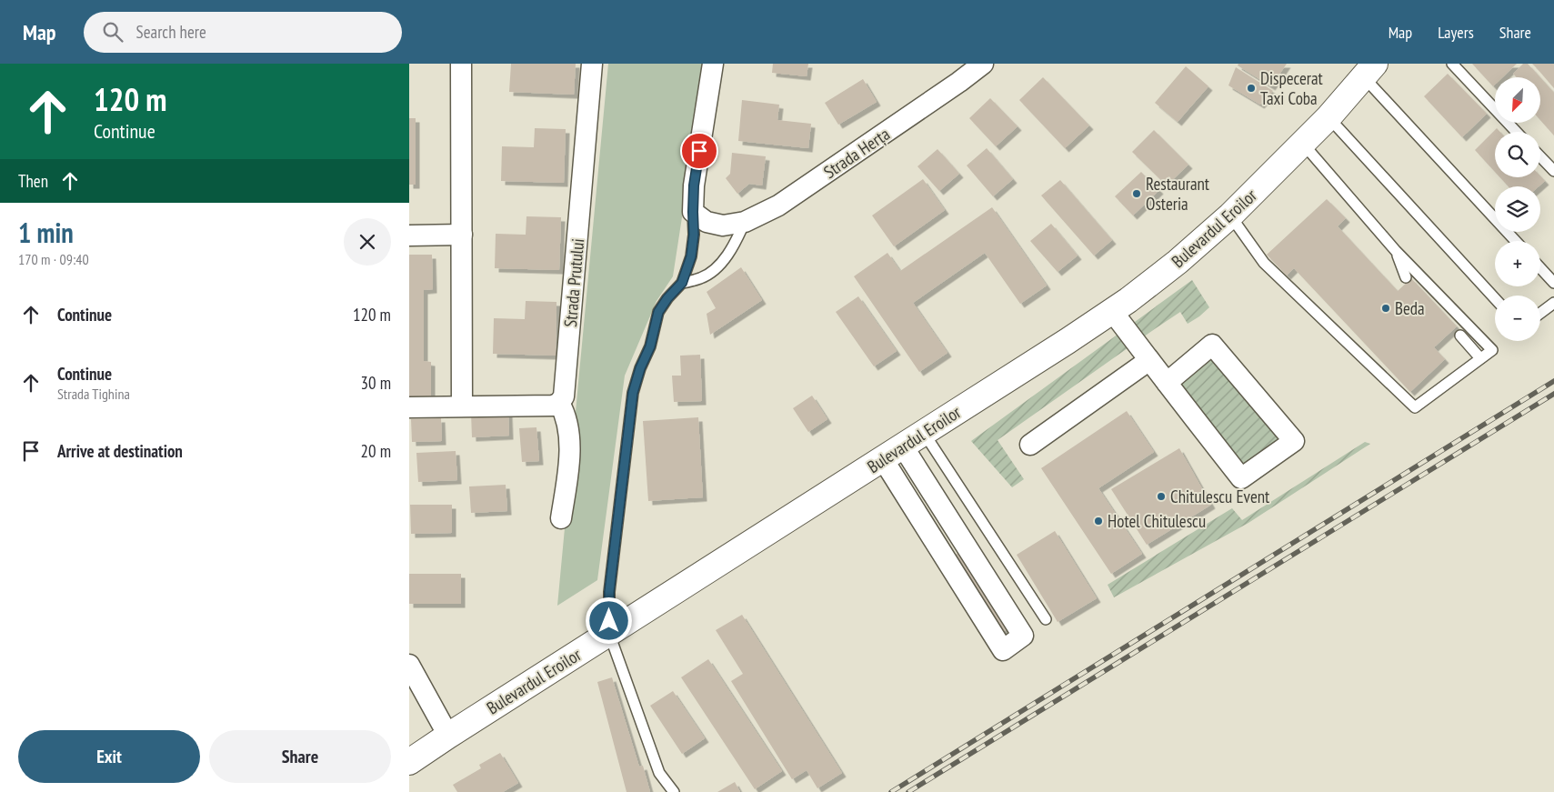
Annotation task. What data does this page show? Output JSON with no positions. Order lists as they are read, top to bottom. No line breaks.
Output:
{"streets":{"main road":["Bulevardul Eroilor"],"street":["Strada Herța","Strada Prutului"]},"places":["Dispecerat Taxi Coba","Restaurant Osteria","Beda","Chitulescu Event","Hotel Chitulescu"],"north":"bottom left","page":{"header":"Map","search":"Search here","nav":["Map","Layers","Share"],"turn":["120 m","Continue"],"map_buttons":["+","−"],"then":"Then","heading":["1 min","170 m · 09:40"],"list":[{"name":"Continue","value":"120 m"},{"name":"Continue","note":"Strada Tighina","value":"30 m"},{"name":"Arrive at destination","value":"20 m"}],"buttons":["Exit","Share"]}}
